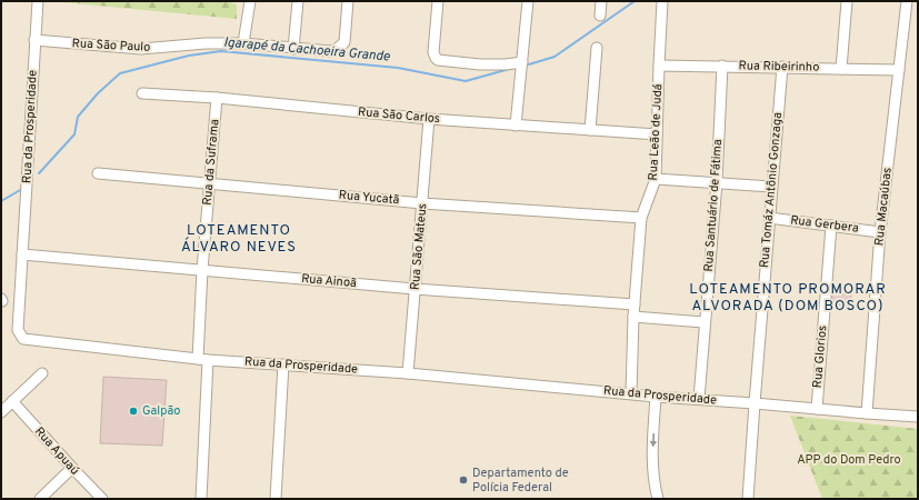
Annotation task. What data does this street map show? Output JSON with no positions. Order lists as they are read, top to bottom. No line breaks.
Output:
{"streets":{"street":["Rua São Paulo","Rua Ribeirinho","Rua São Carlos","Rua da Prosperidade","Rua Leão de Judá","Rua da Suframa","Rua Tomáz Antônio Gonzaga","Rua Yucatã","Rua Santuário de Fátima","Rua Macaúbas","Rua Gerbera","Rua São Mateus","Rua Ainoã","Rua Glorios","Rua Apuaú"]},"crossings":[["Rua São Paulo","Rua da Prosperidade"],["Rua Ribeirinho","Rua Leão de Judá"],["Rua Ribeirinho","Rua Tomáz Antônio Gonzaga"],["Rua Ribeirinho","Rua Santuário de Fátima"],["Rua Ribeirinho","Rua Macaúbas"],["Rua São Carlos","Rua Leão de Judá"],["Rua São Carlos","Rua da Suframa"],["Rua São Carlos","Rua São Mateus"],["Rua da Prosperidade","Rua Leão de Judá"],["Rua da Prosperidade","Rua da Suframa"],["Rua da Prosperidade","Rua Tomáz Antônio Gonzaga"],["Rua da Prosperidade","Rua Santuário de Fátima"],["Rua da Prosperidade","Rua Macaúbas"],["Rua da Prosperidade","Rua São Mateus"],["Rua da Prosperidade","Rua Ainoã"],["Rua da Prosperidade","Rua Glorios"],["Rua Leão de Judá","Rua Yucatã"],["Rua Leão de Judá","Rua Ainoã"],["Rua da Suframa","Rua Yucatã"],["Rua da Suframa","Rua Ainoã"],["Rua Tomáz Antônio Gonzaga","Rua Gerbera"],["Rua Yucatã","Rua São Mateus"],["Rua Macaúbas","Rua Gerbera"],["Rua Gerbera","Rua Glorios"],["Rua São Mateus","Rua Ainoã"]],"districts":["LOTEAMENTO ÁLVARO NEVES","LOTEAMENTO PROMORAR ALVORADA (DOM BOSCO)"],"water":["Igarapé da Cachoeira Grande"],"parks":["APP do Dom Pedro"],"places":["Galpão","Departamento de Polícia Federal"]}
